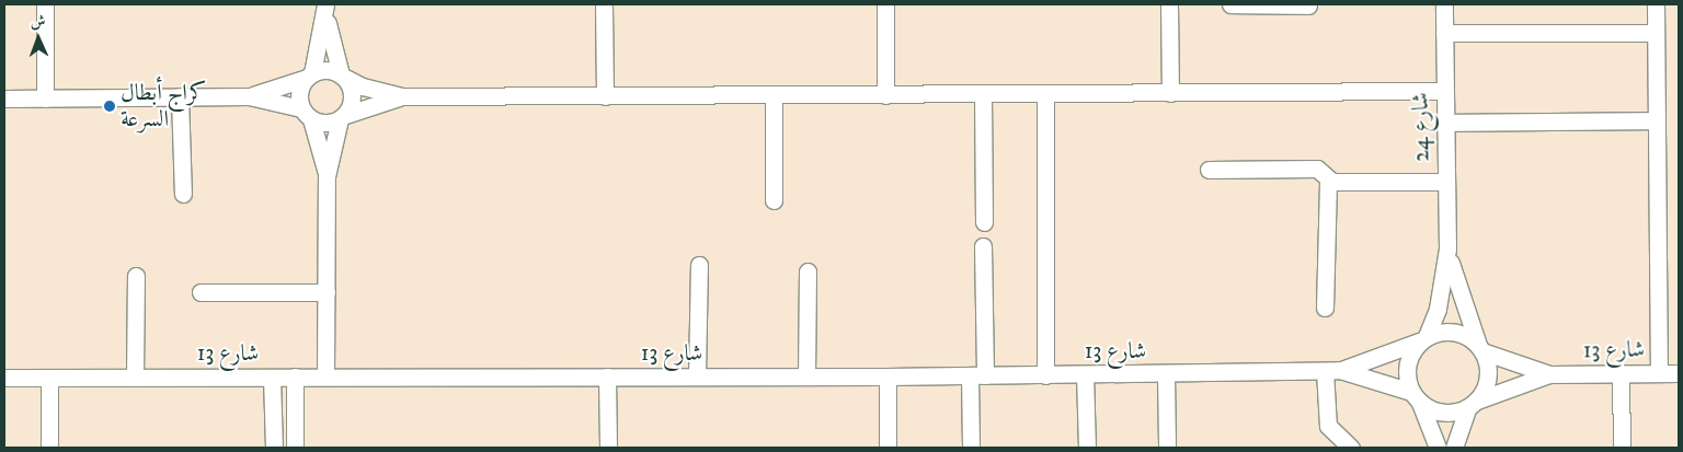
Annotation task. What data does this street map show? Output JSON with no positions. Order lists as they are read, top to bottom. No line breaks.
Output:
{"streets":{"street":["شارع 24","شارع 13"]},"crossings":[["شارع 24","شارع 13"]],"places":["كراج أبطال السرعة"],"north":"top"}
